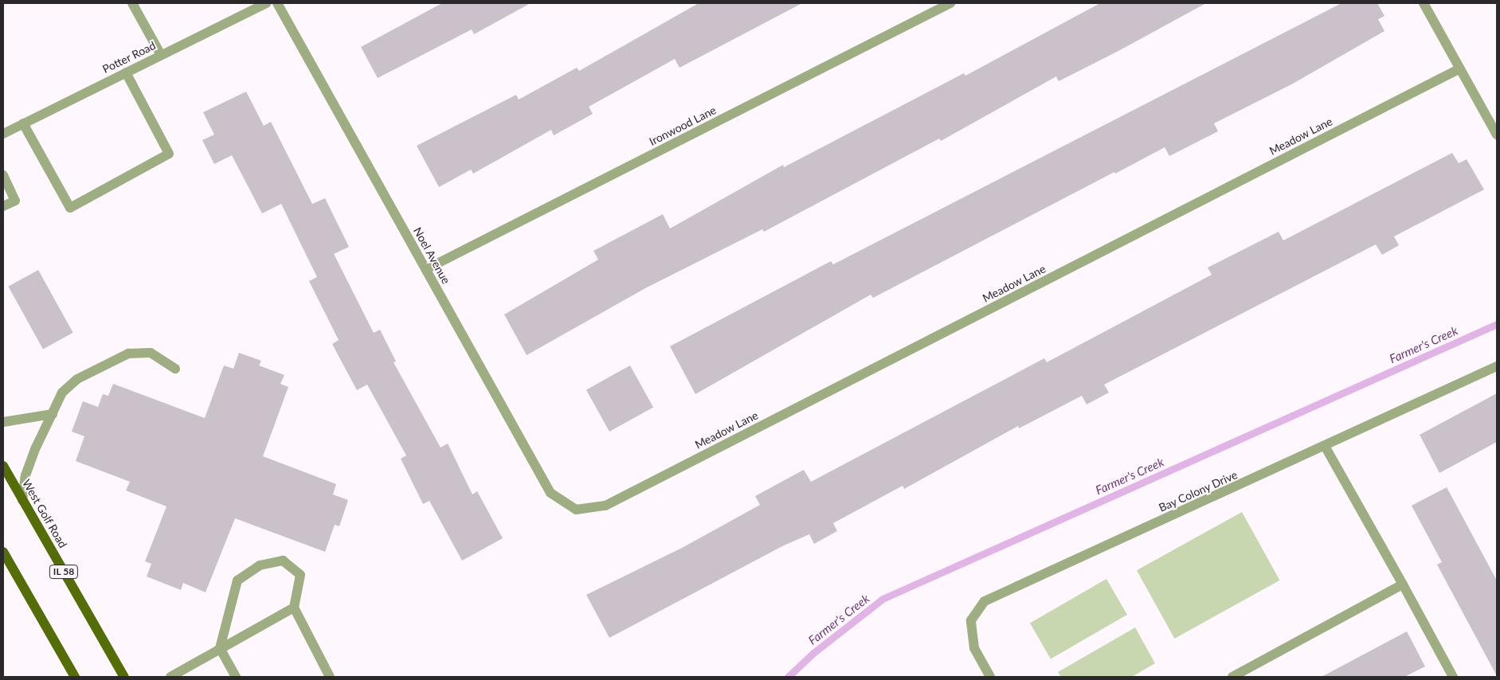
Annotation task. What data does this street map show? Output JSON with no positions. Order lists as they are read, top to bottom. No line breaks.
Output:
{"streets":{"main road":["West Golf Road","IL 58"],"street":["Potter Road","Ironwood Lane","Meadow Lane","Noel Avenue","Bay Colony Drive"]},"crossings":[["Ironwood Lane","Noel Avenue"],["Meadow Lane","Noel Avenue"]],"water":["Farmer's Creek"]}
